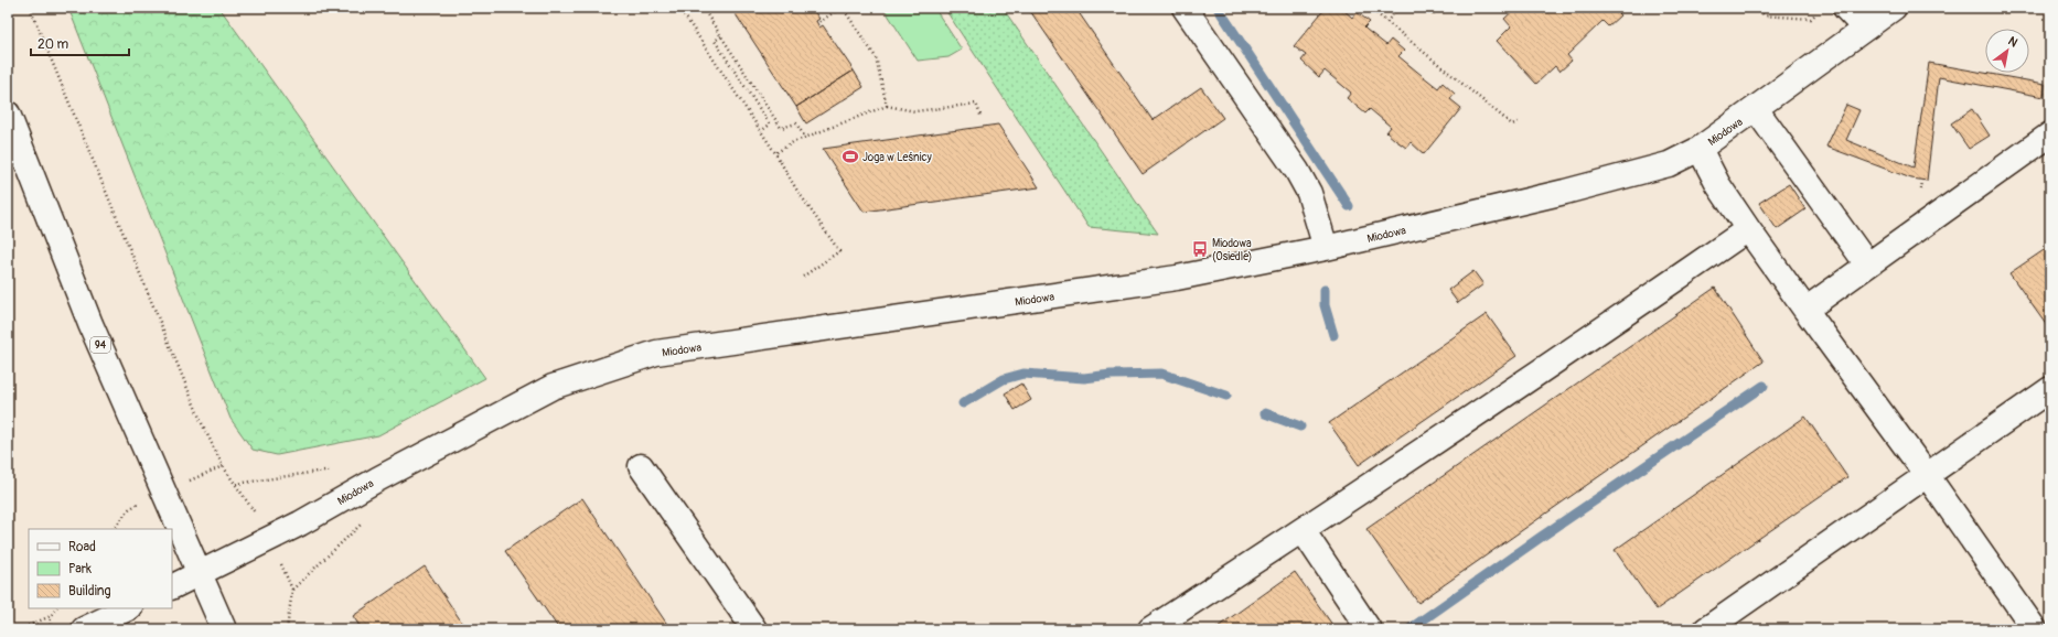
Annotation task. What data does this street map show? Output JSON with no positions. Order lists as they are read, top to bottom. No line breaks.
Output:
{"streets":{"street":["Miodowa","94"]},"crossings":[["Miodowa","94"]],"places":{"sports":["Joga w Leśnicy"],"bus stop":["Miodowa (Osiedle)"]},"legend":["Road","Park","Building"],"scale_bar":"20 m","north":"top right"}
